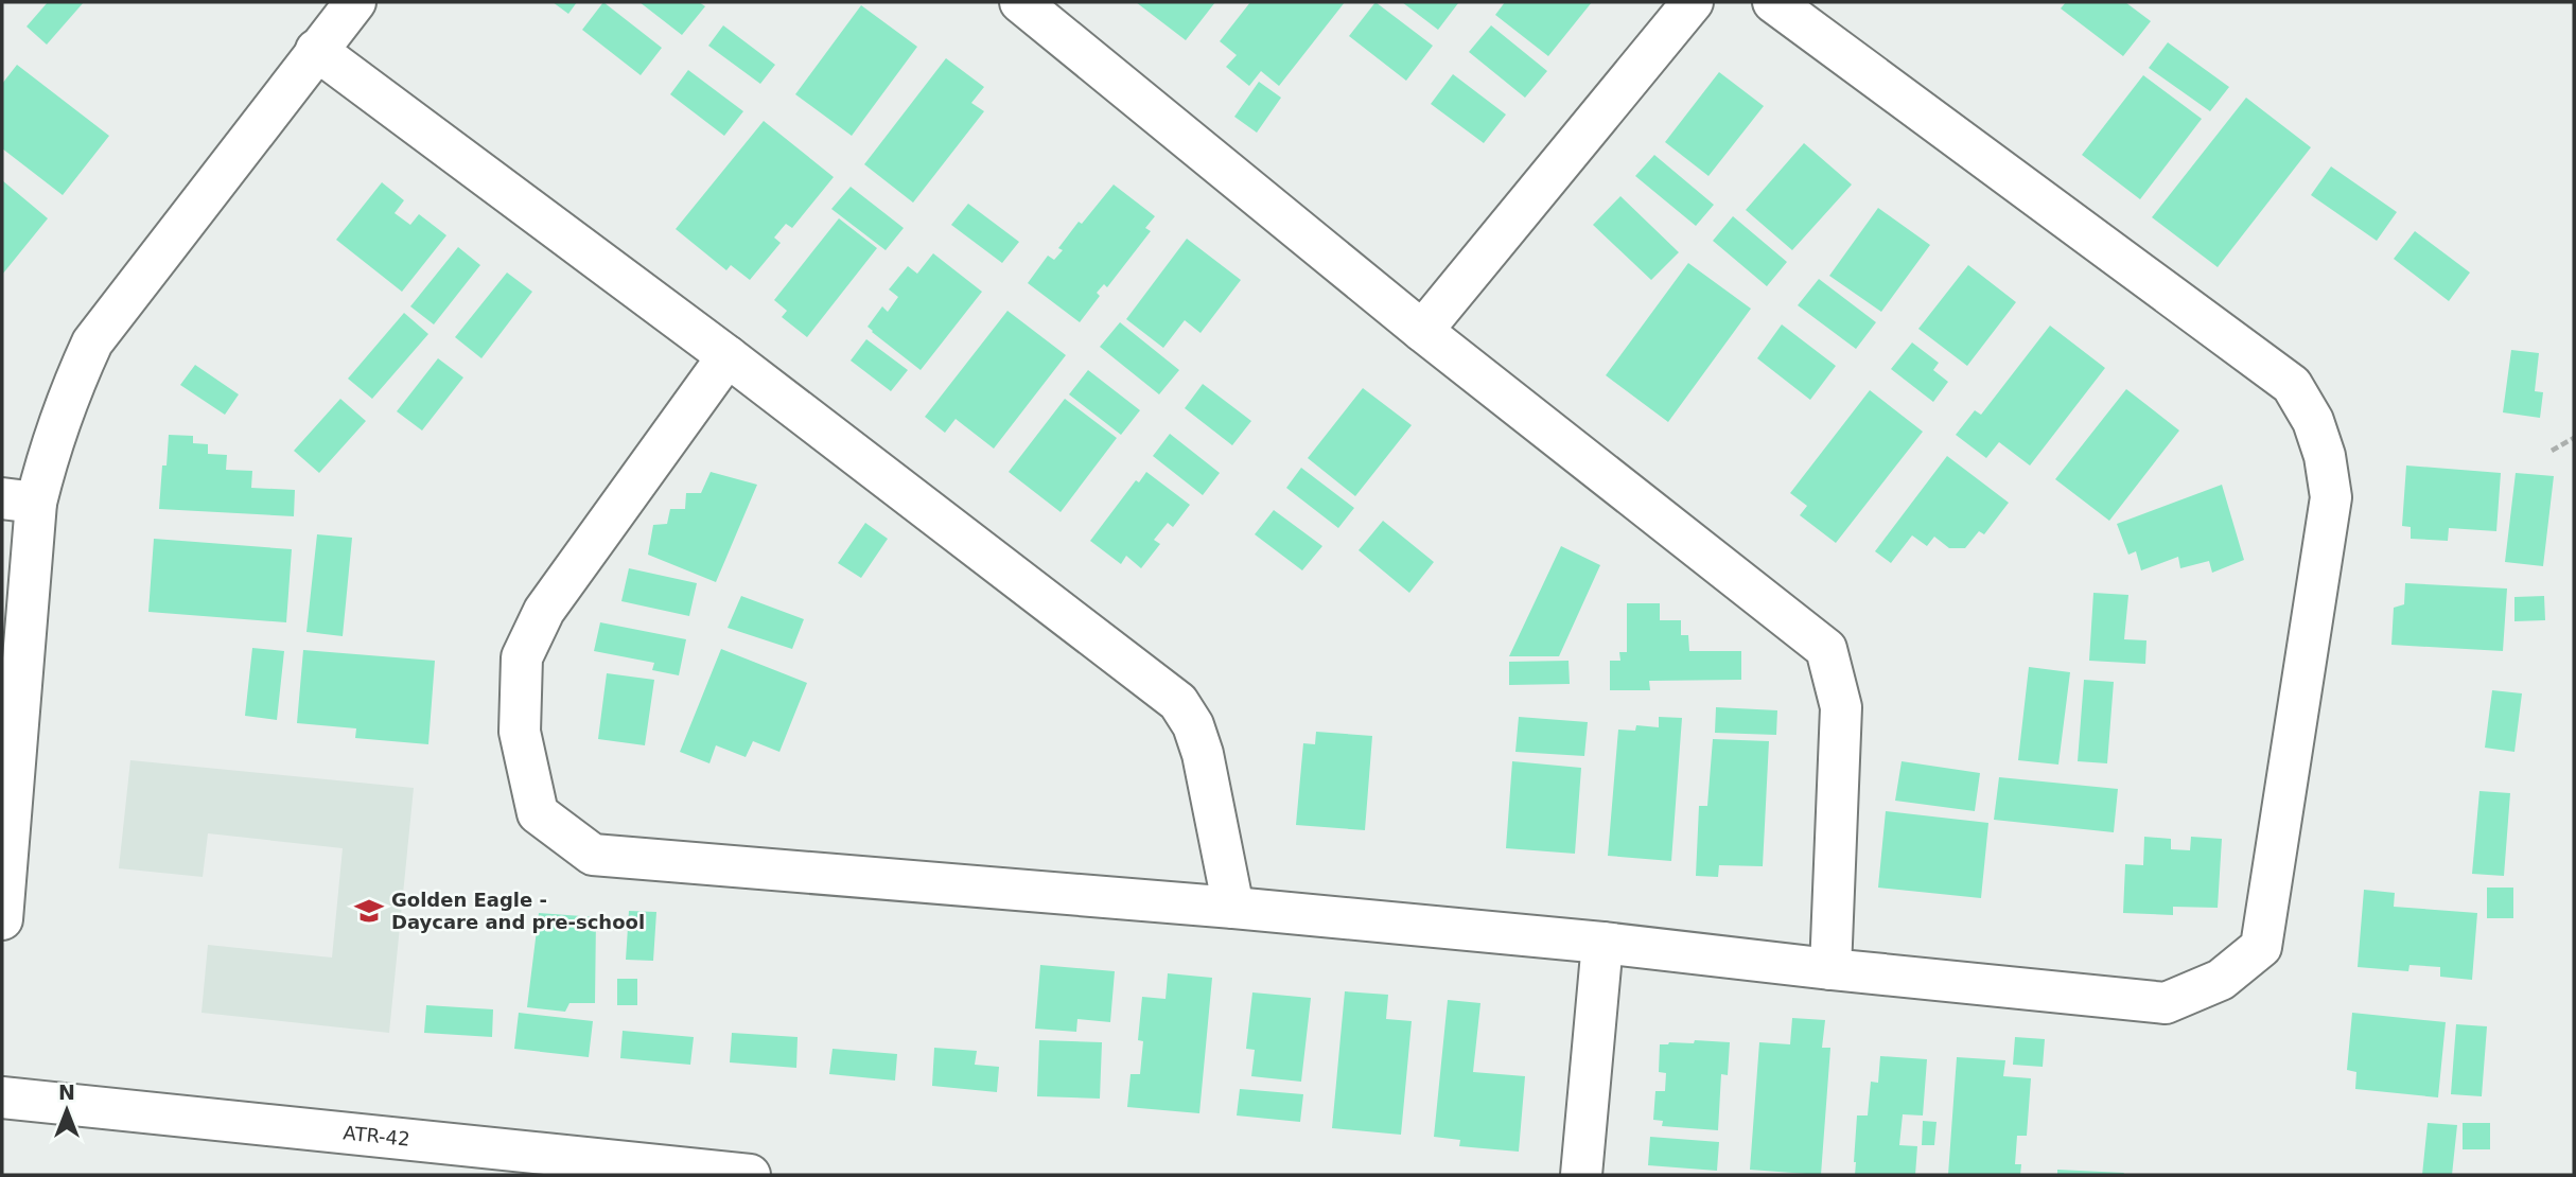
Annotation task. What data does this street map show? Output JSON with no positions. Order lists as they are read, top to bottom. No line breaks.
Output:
{"streets":{"street":["ATR-42"]},"places":{"school or university":["Golden Eagle - Daycare and pre-school"]},"north":"top"}
